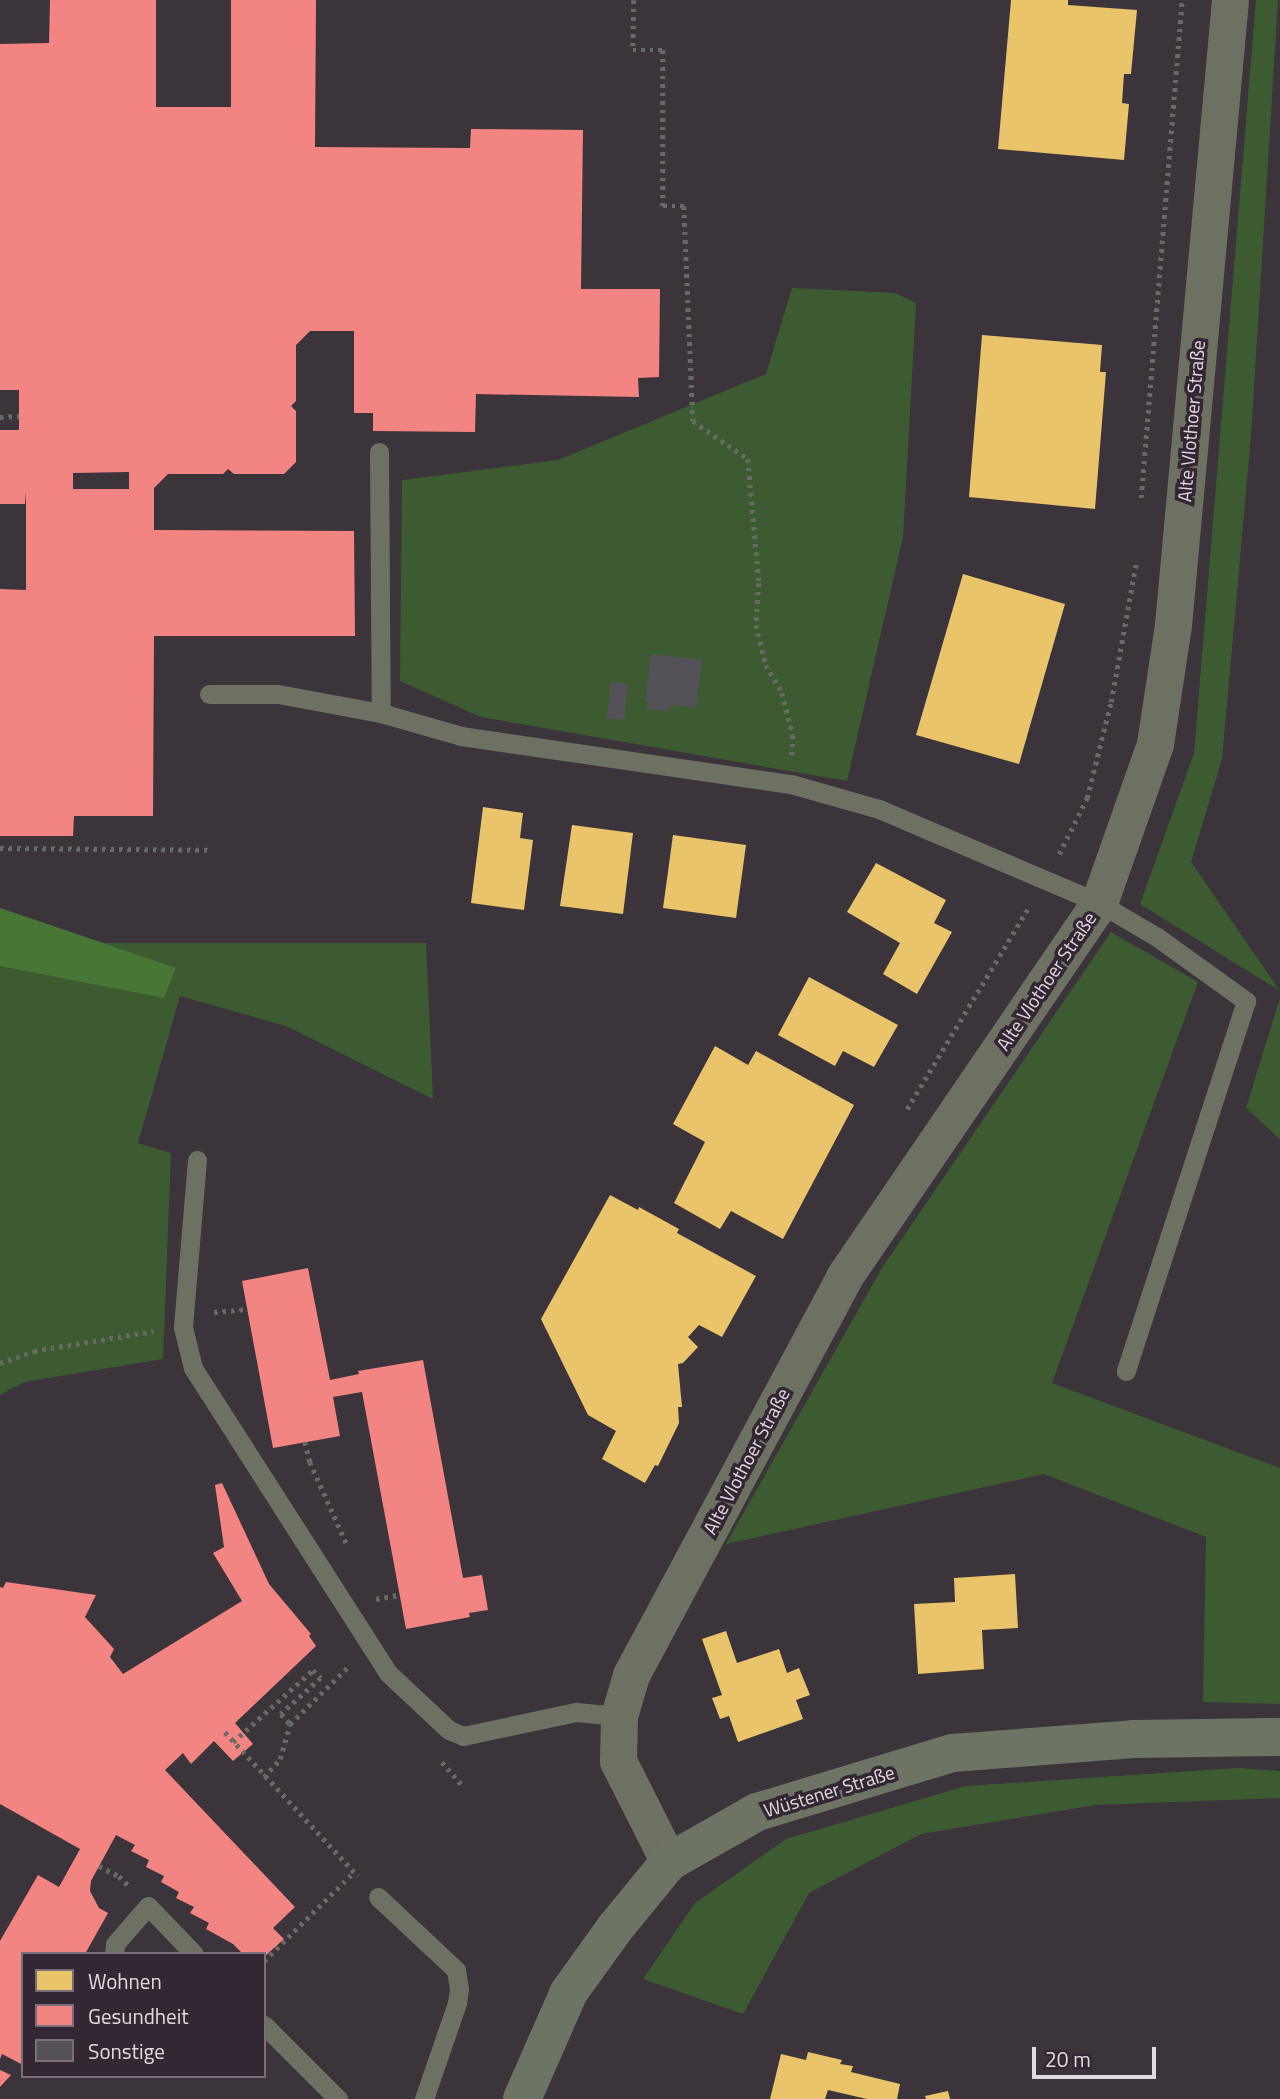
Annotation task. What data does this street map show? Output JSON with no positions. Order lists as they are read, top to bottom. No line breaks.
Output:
{"streets":{"main road":["Wüstener Straße"],"street":["Alte Vlothoer Straße"]},"crossings":[["Alte Vlothoer Straße","Wüstener Straße"]],"legend":["Wohnen","Gesundheit","Sonstige"],"scale_bar":"20 m"}
